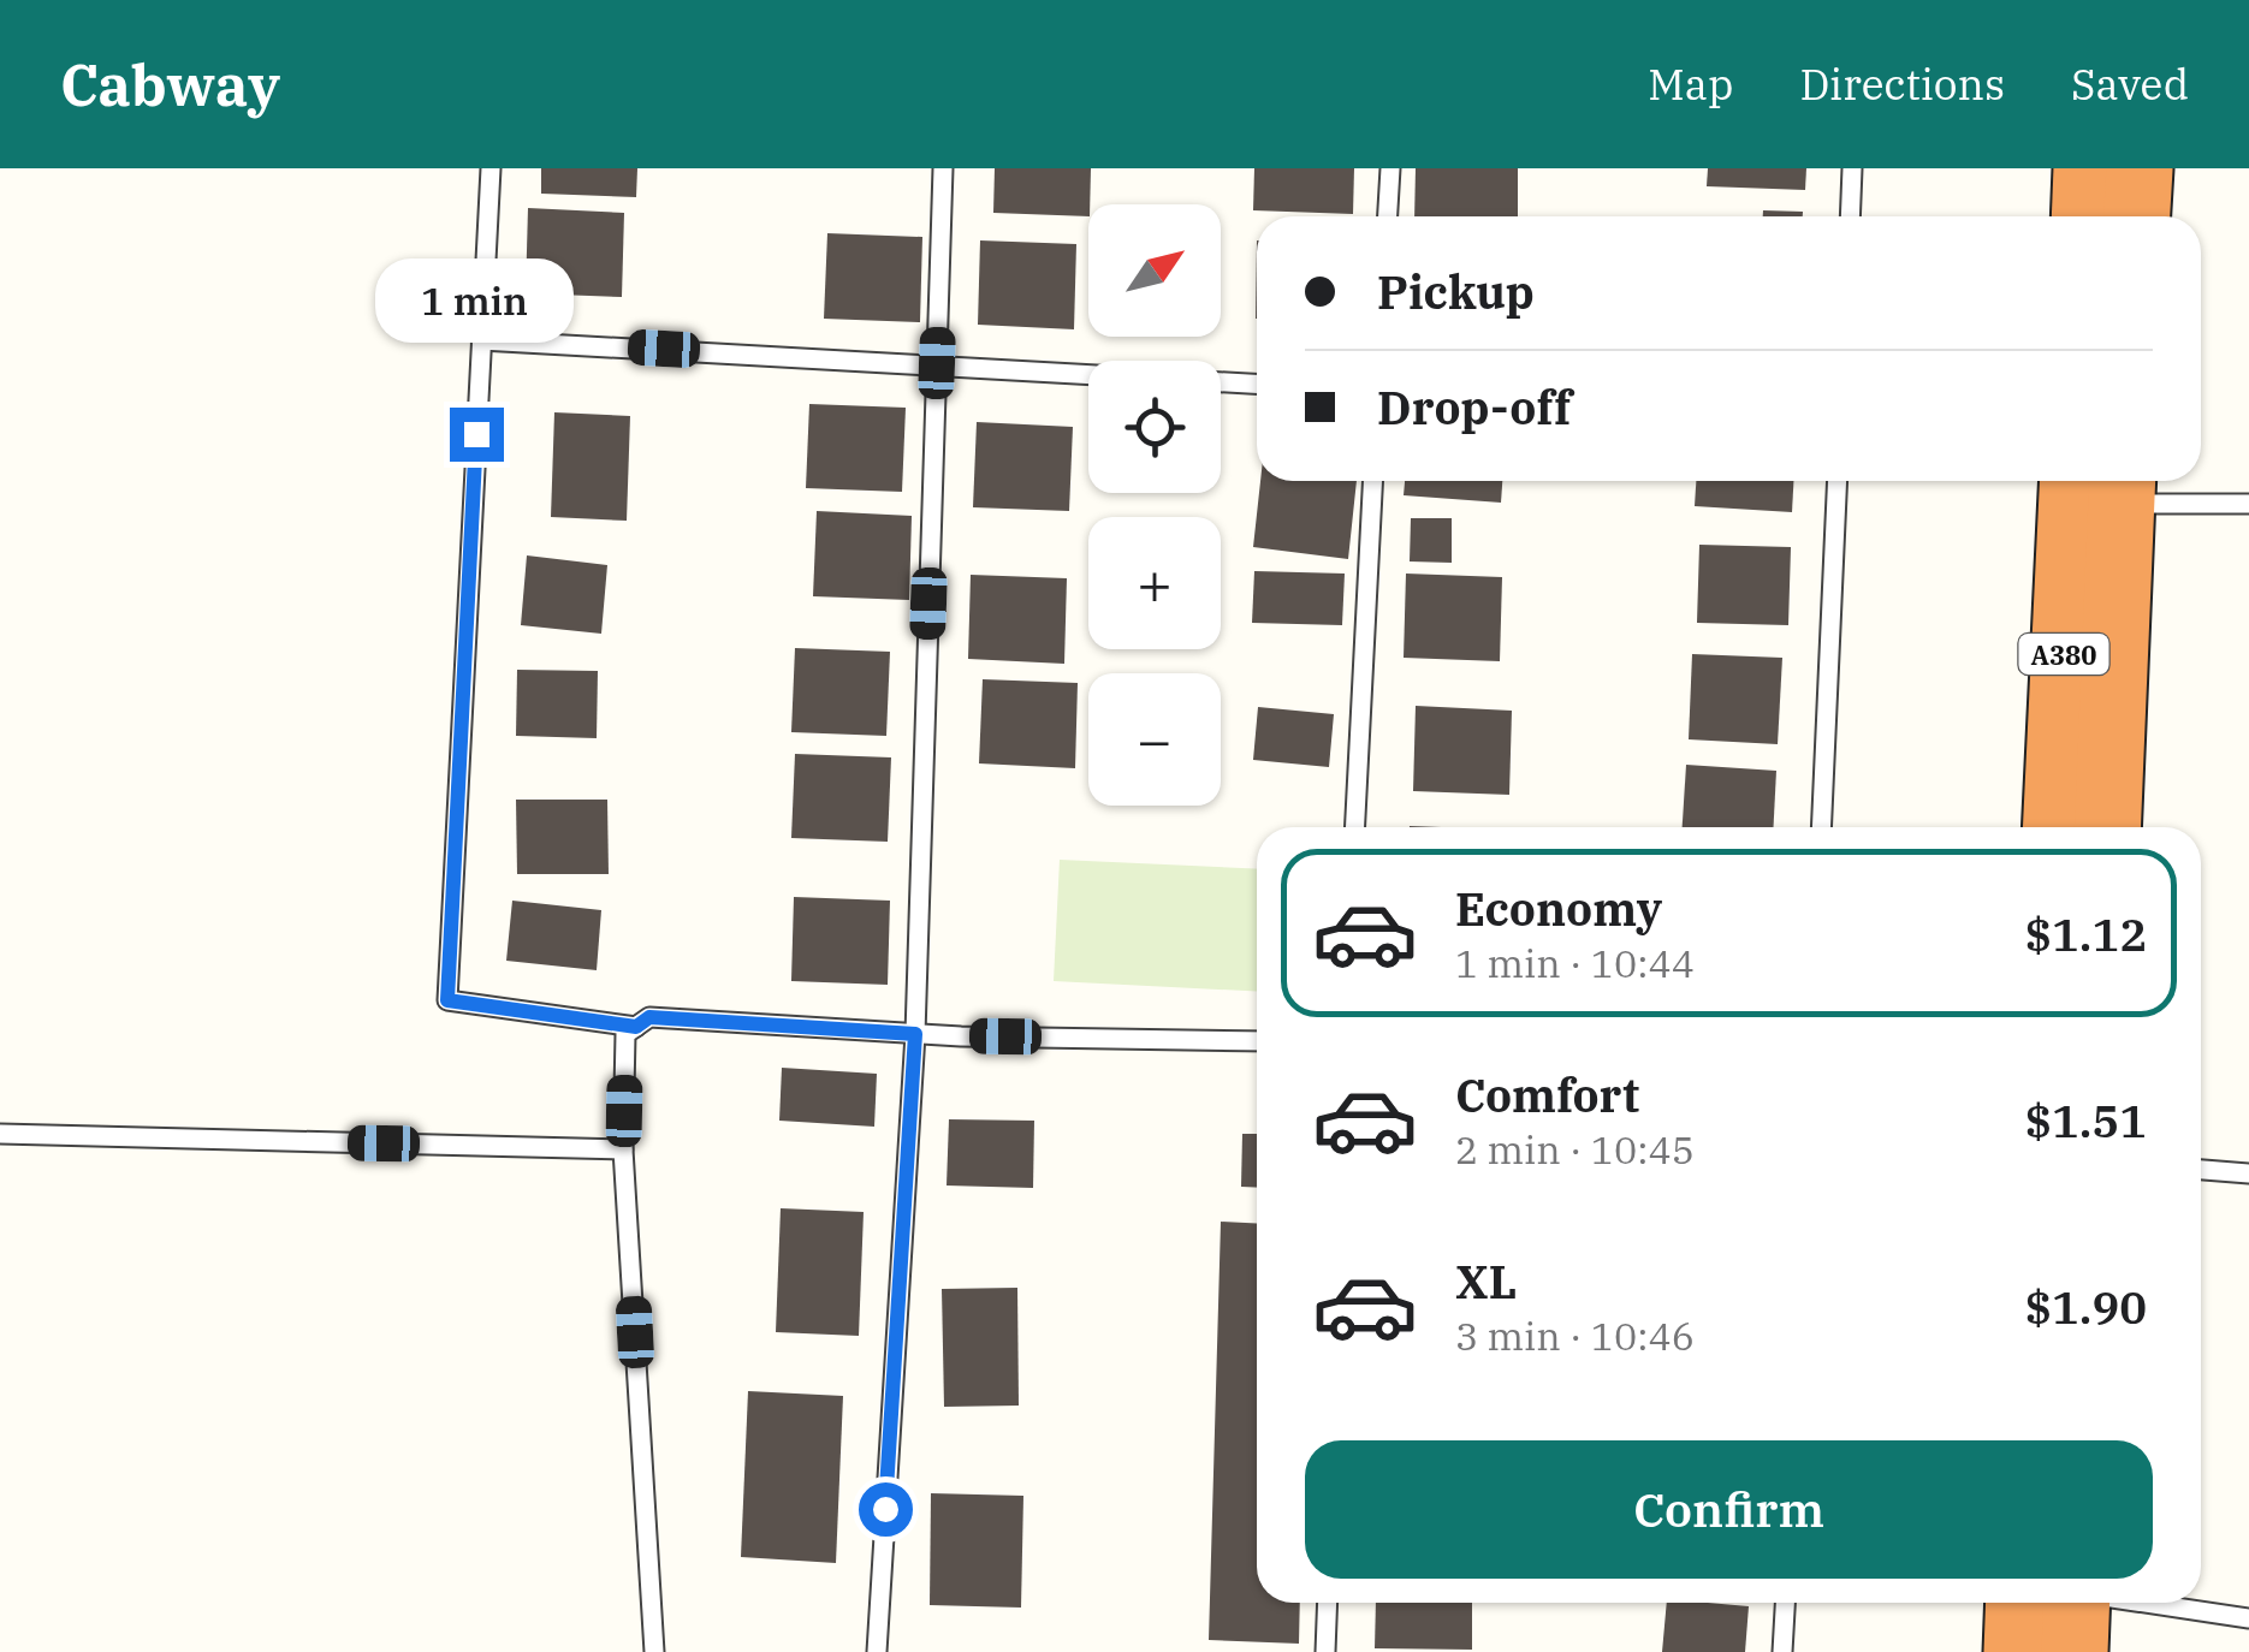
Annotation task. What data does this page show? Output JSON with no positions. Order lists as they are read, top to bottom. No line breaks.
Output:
{"streets":{"highway":["A380"]},"north":"top right","page":{"header":"Cabway","nav":["Map","Directions","Saved"],"map_buttons":["+","−"],"banner":["Pickup","Drop-off"],"bubble":"1 min","list":[{"name":"Economy","note":"1 min · 10:44","value":"$1.12"},{"name":"Comfort","note":"2 min · 10:45","value":"$1.51"},{"name":"XL","note":"3 min · 10:46","value":"$1.90"}],"buttons":"Confirm"}}
